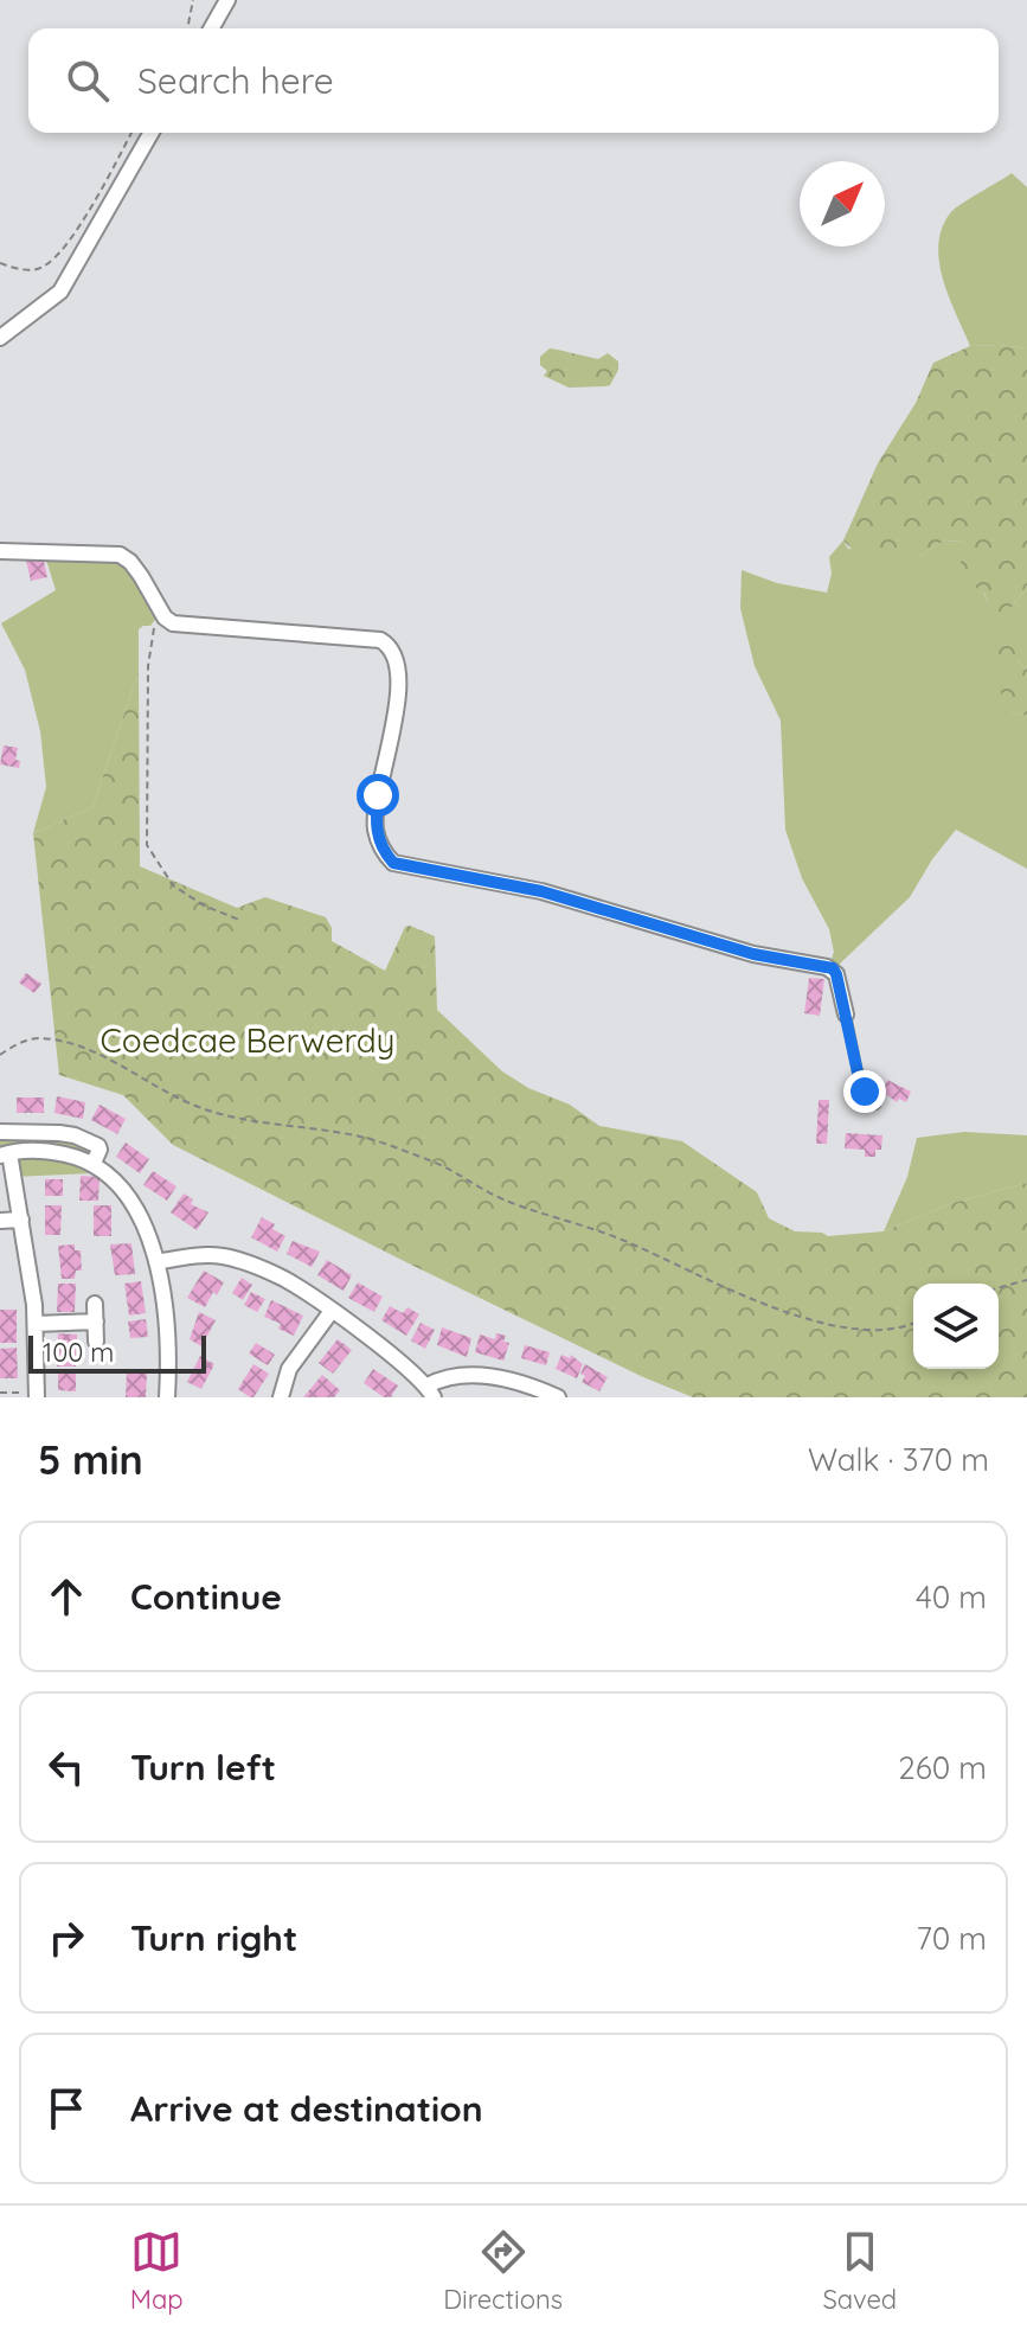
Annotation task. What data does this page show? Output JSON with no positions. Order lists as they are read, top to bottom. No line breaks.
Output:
{"parks":["Coedcae Berwerdy"],"scale_bar":"100 m","north":"top right","page":{"search":"Search here","scale":"100 m","heading":["5 min","Walk · 370 m"],"list":[["Continue","40 m"],["Turn left","260 m"],["Turn right","70 m"],"Arrive at destination"],"nav":["Map","Directions","Saved"]}}
